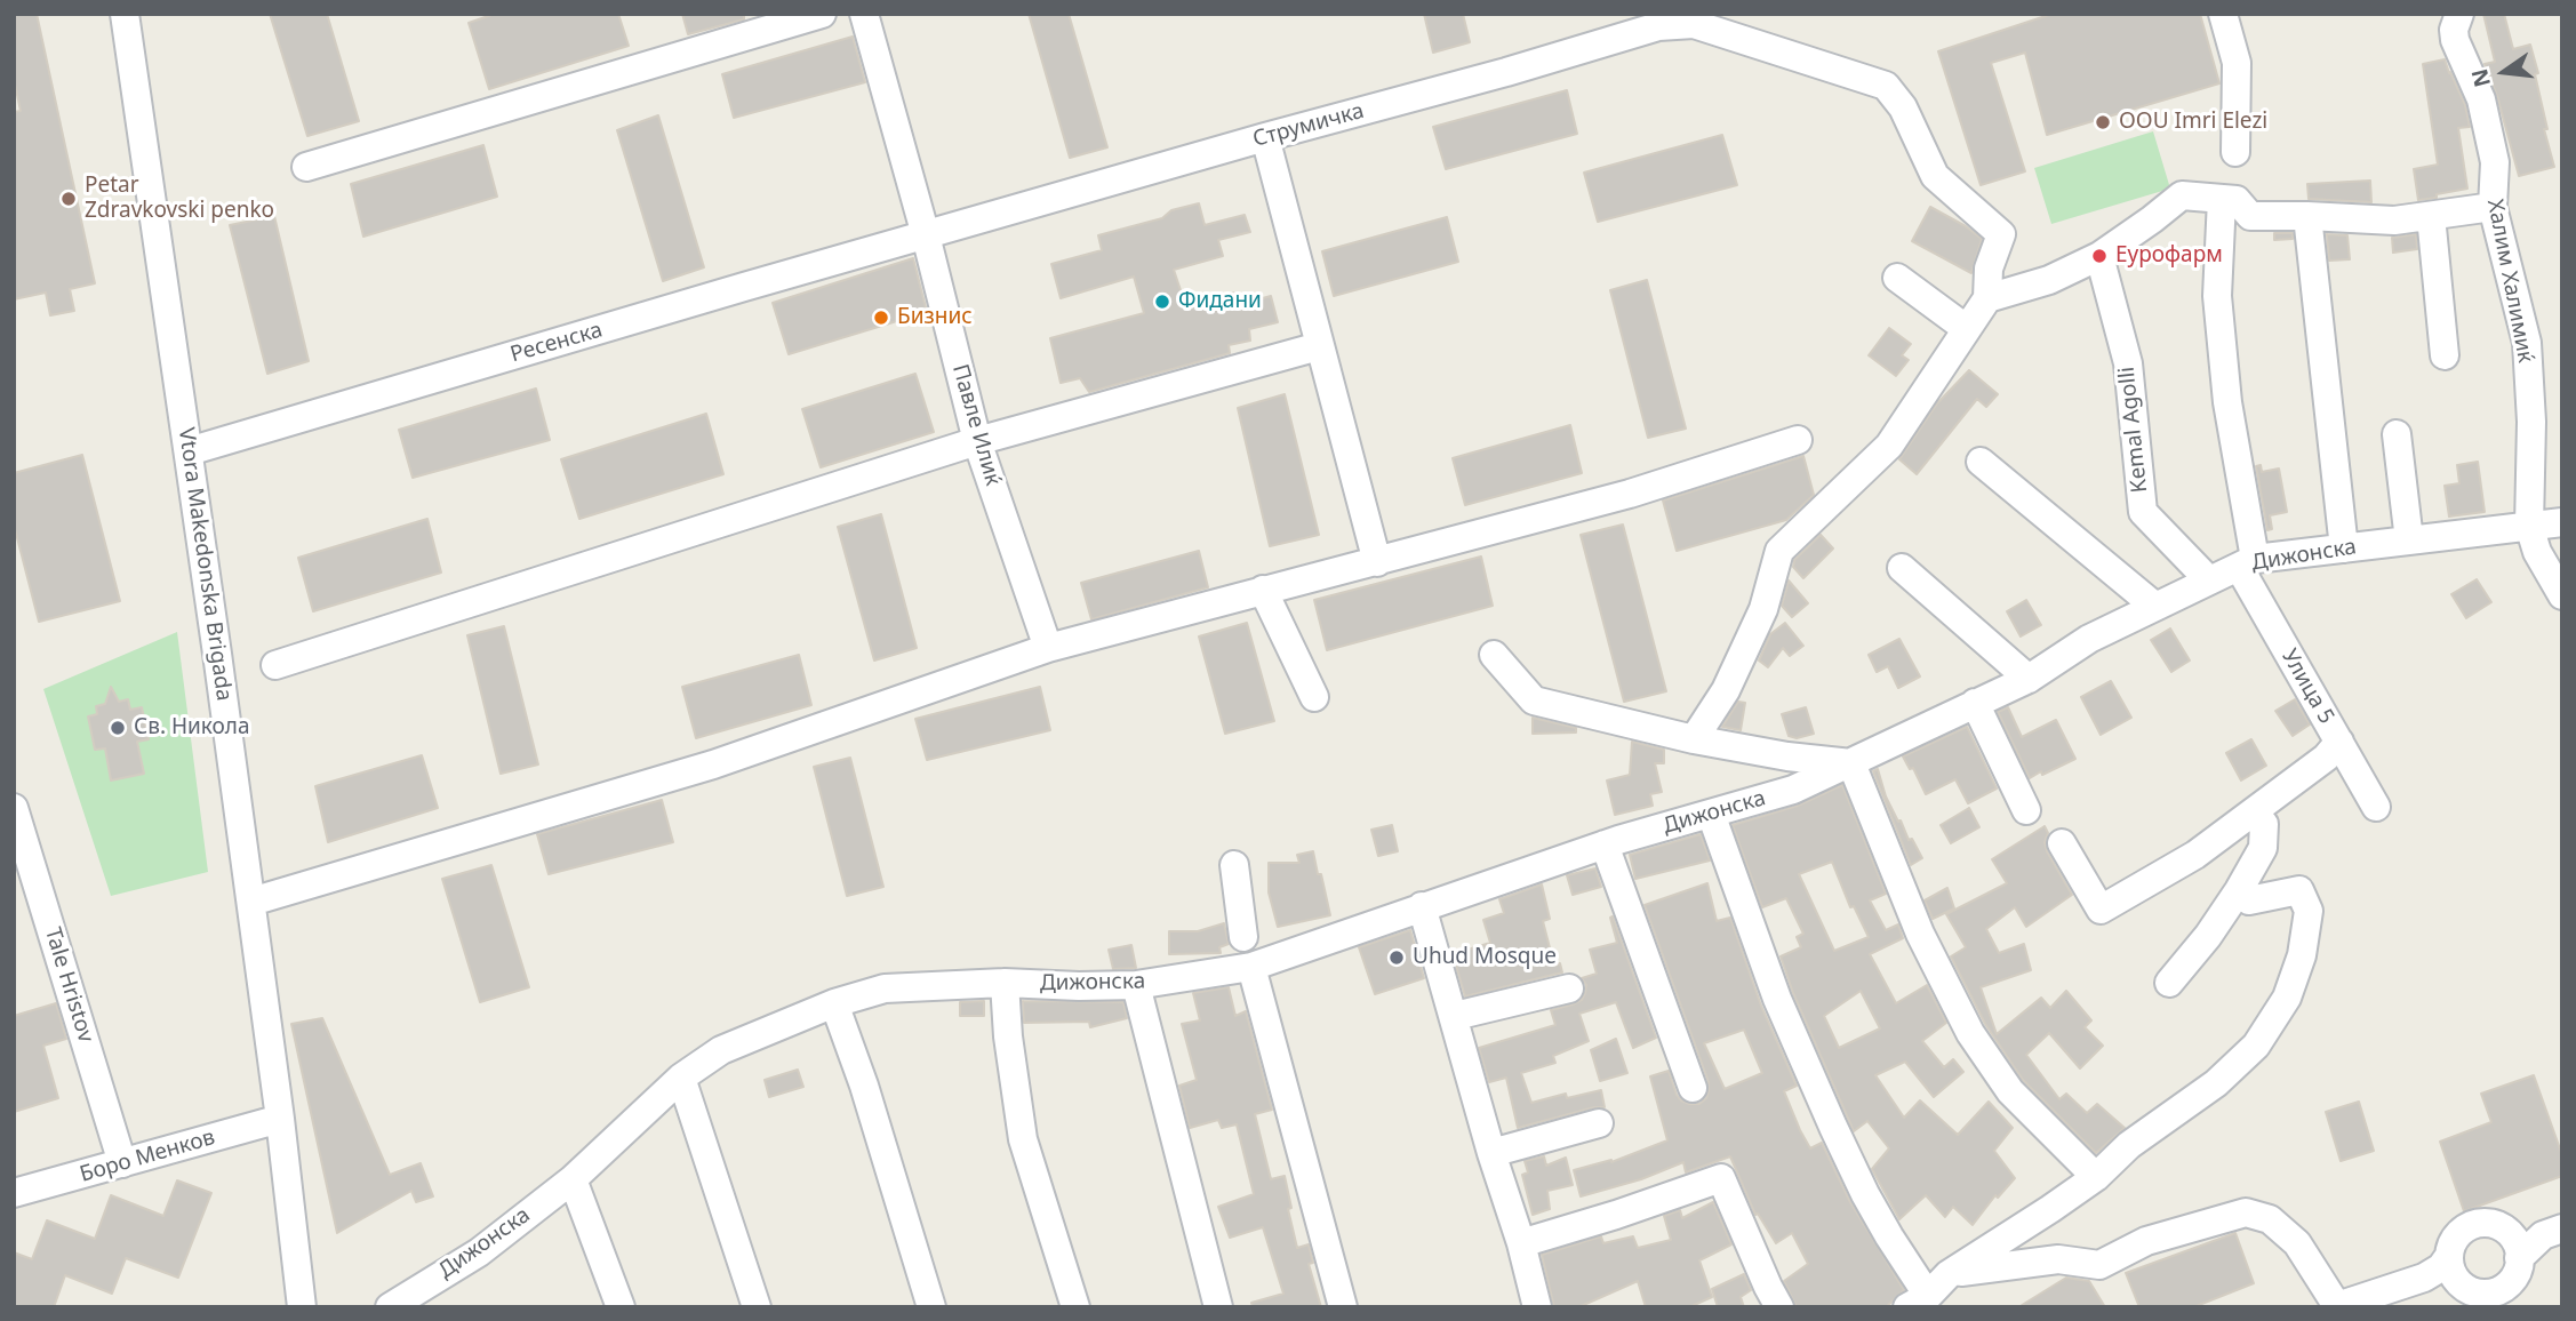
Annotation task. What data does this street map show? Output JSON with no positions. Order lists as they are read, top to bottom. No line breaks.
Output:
{"streets":{"street":["Струмичка","Халим Халимиќ","Ресенска","Павле Илиќ","Kemal Agolli","Дижонска","Vtora Makedonska Brigada","Улица 5","Tale Hristov","Боро Менков"]},"crossings":[["Струмичка","Ресенска"],["Струмичка","Павле Илиќ"],["Халим Халимиќ","Дижонска"],["Ресенска","Павле Илиќ"],["Ресенска","Vtora Makedonska Brigada"],["Kemal Agolli","Дижонска"],["Дижонска","Улица 5"],["Vtora Makedonska Brigada","Боро Менков"],["Tale Hristov","Боро Менков"]],"places":["OOU Imri Elezi","Petar Zdravkovski penko","Еурофарм","Фидани","Бизнис","Св. Никола","Uhud Mosque"],"north":"left"}
